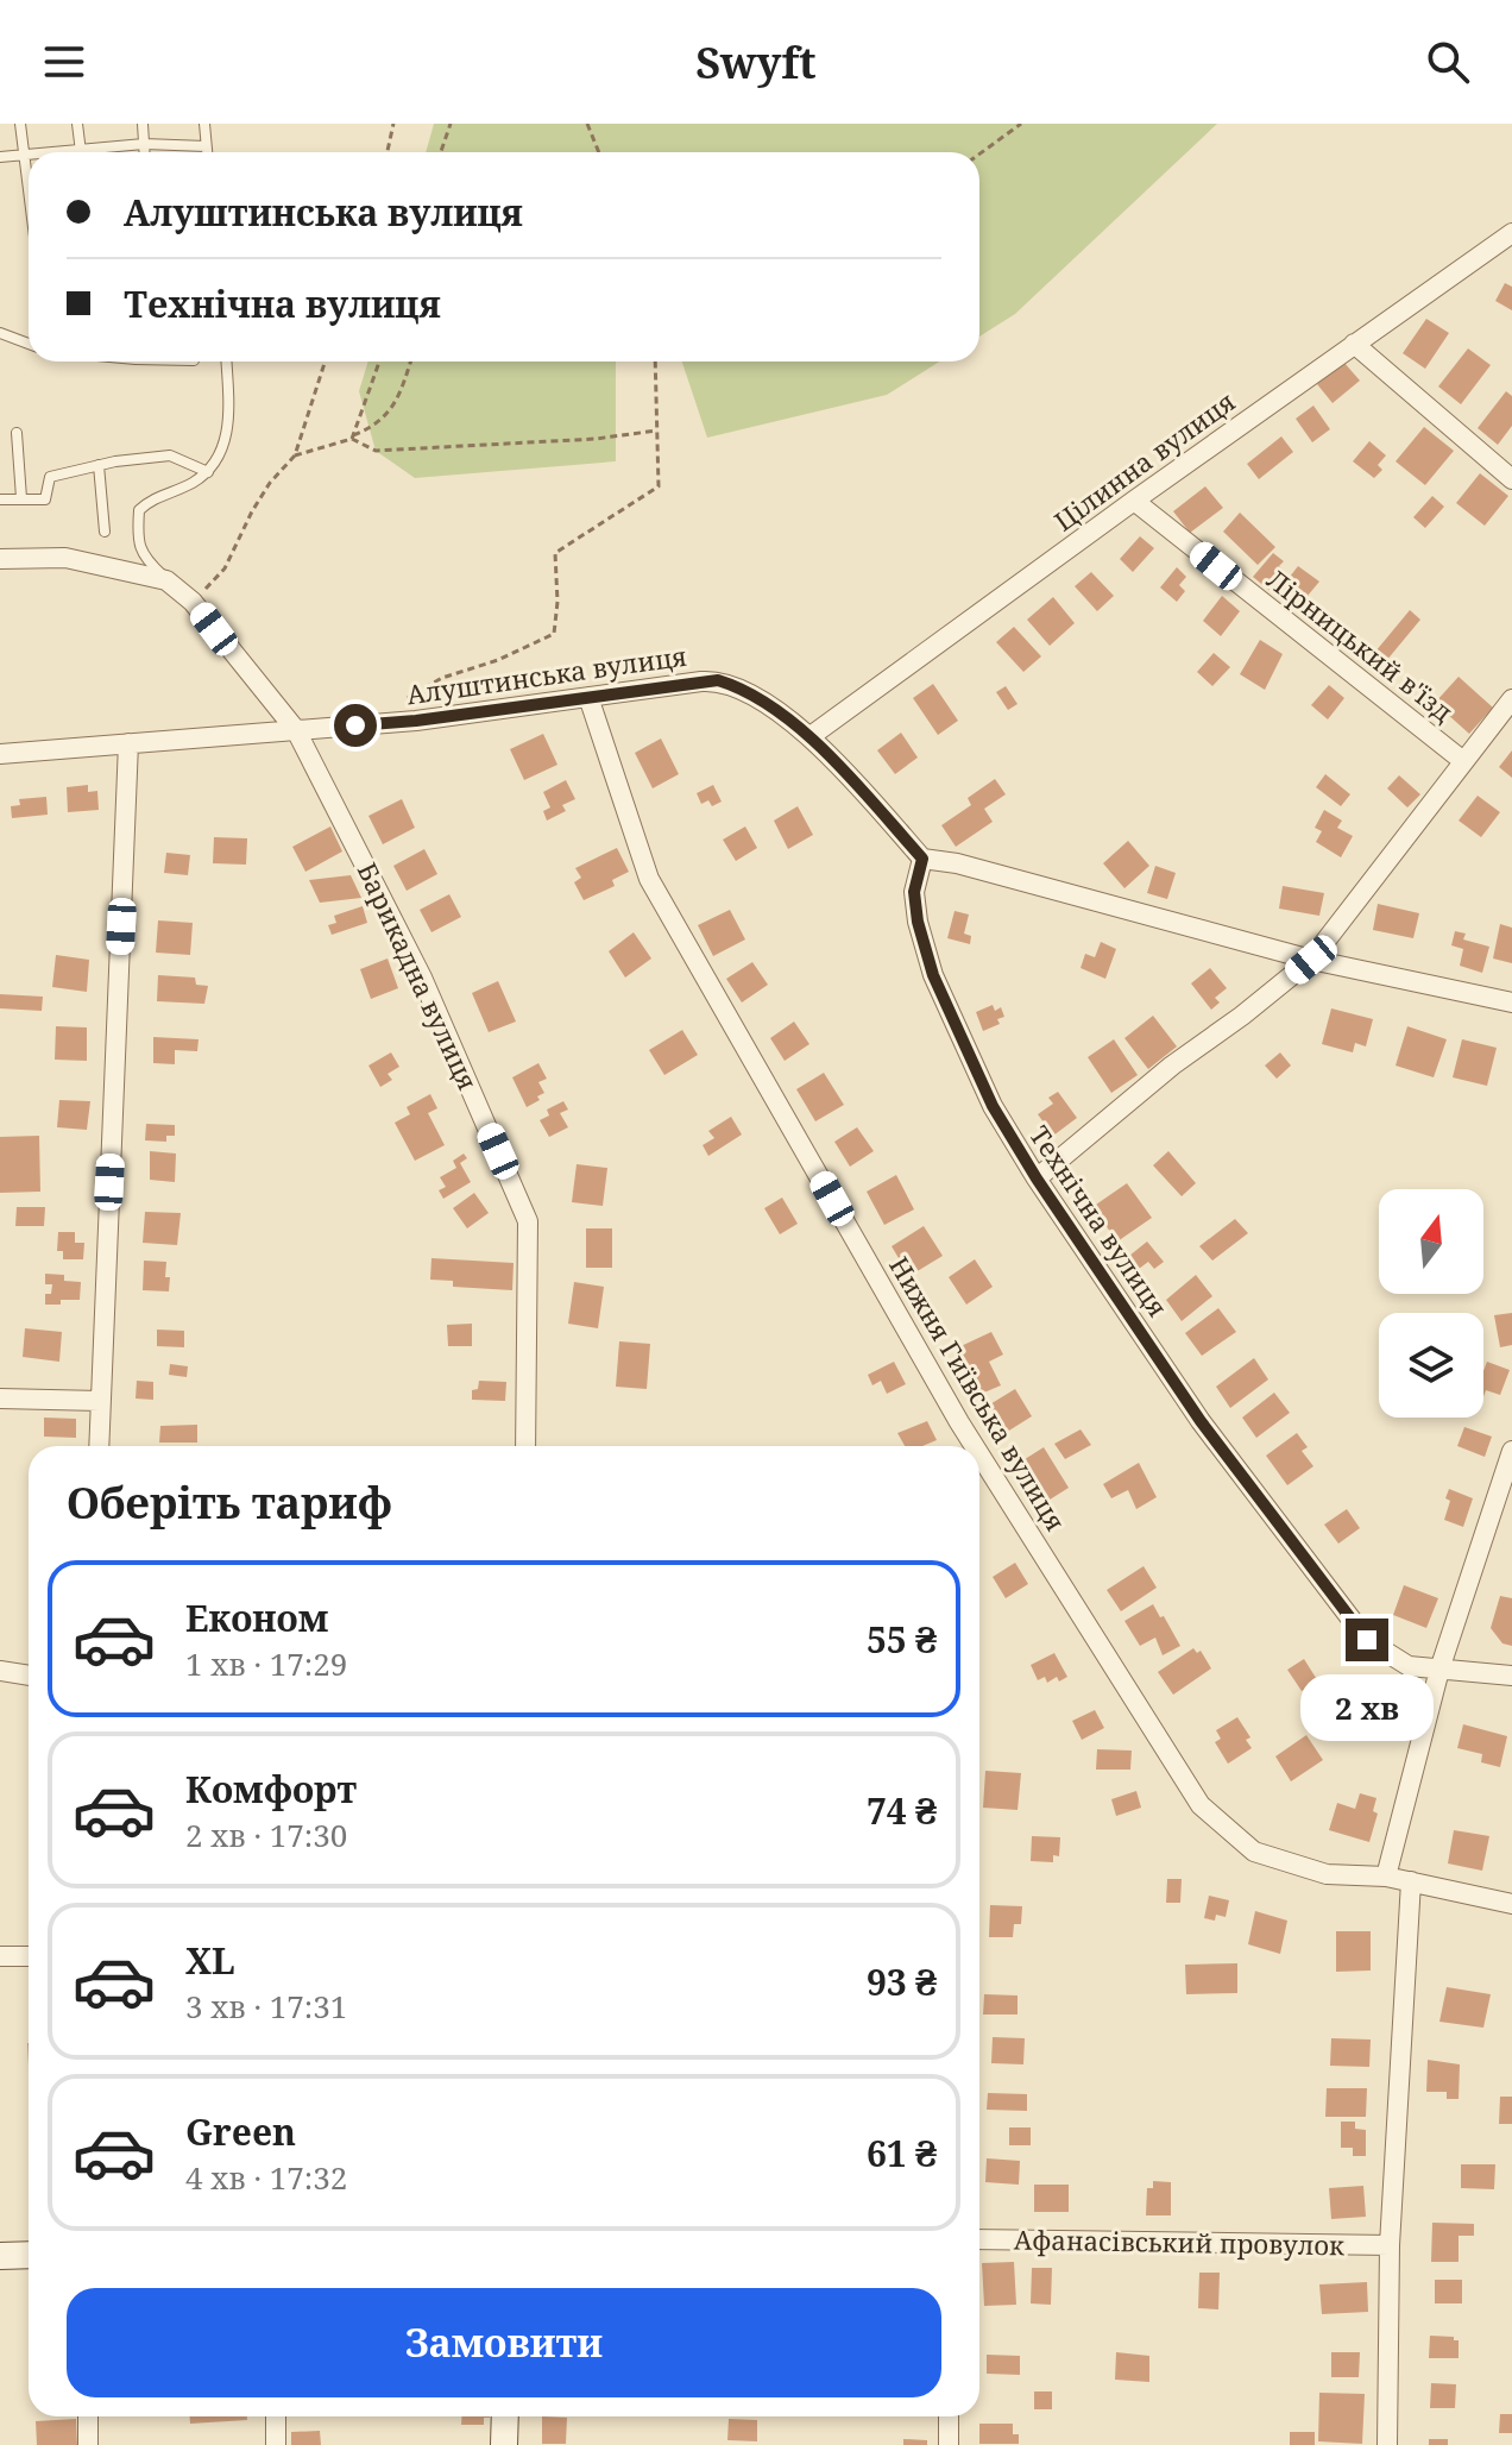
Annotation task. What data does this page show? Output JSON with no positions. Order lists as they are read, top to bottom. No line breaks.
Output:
{"streets":{"street":["Цілинна вулиця","Лірницький в'їзд","Алуштинська вулиця","Барикадна вулиця","Технічна вулиця","Нижня Гиївська вулиця","Афанасівський провулок"]},"crossings":[["Цілинна вулиця","Лірницький в'їзд"],["Цілинна вулиця","Алуштинська вулиця"],["Алуштинська вулиця","Барикадна вулиця"],["Алуштинська вулиця","Нижня Гиївська вулиця"]],"north":"top","page":{"header":"Swyft","banner":["Алуштинська вулиця","Технічна вулиця"],"heading":"Оберіть тариф","list":[{"name":"Економ","note":"1 хв · 17:29","value":"55 ₴"},{"name":"Комфорт","note":"2 хв · 17:30","value":"74 ₴"},{"name":"XL","note":"3 хв · 17:31","value":"93 ₴"},{"name":"Green","note":"4 хв · 17:32","value":"61 ₴"}],"bubble":"2 хв","buttons":"Замовити"}}
